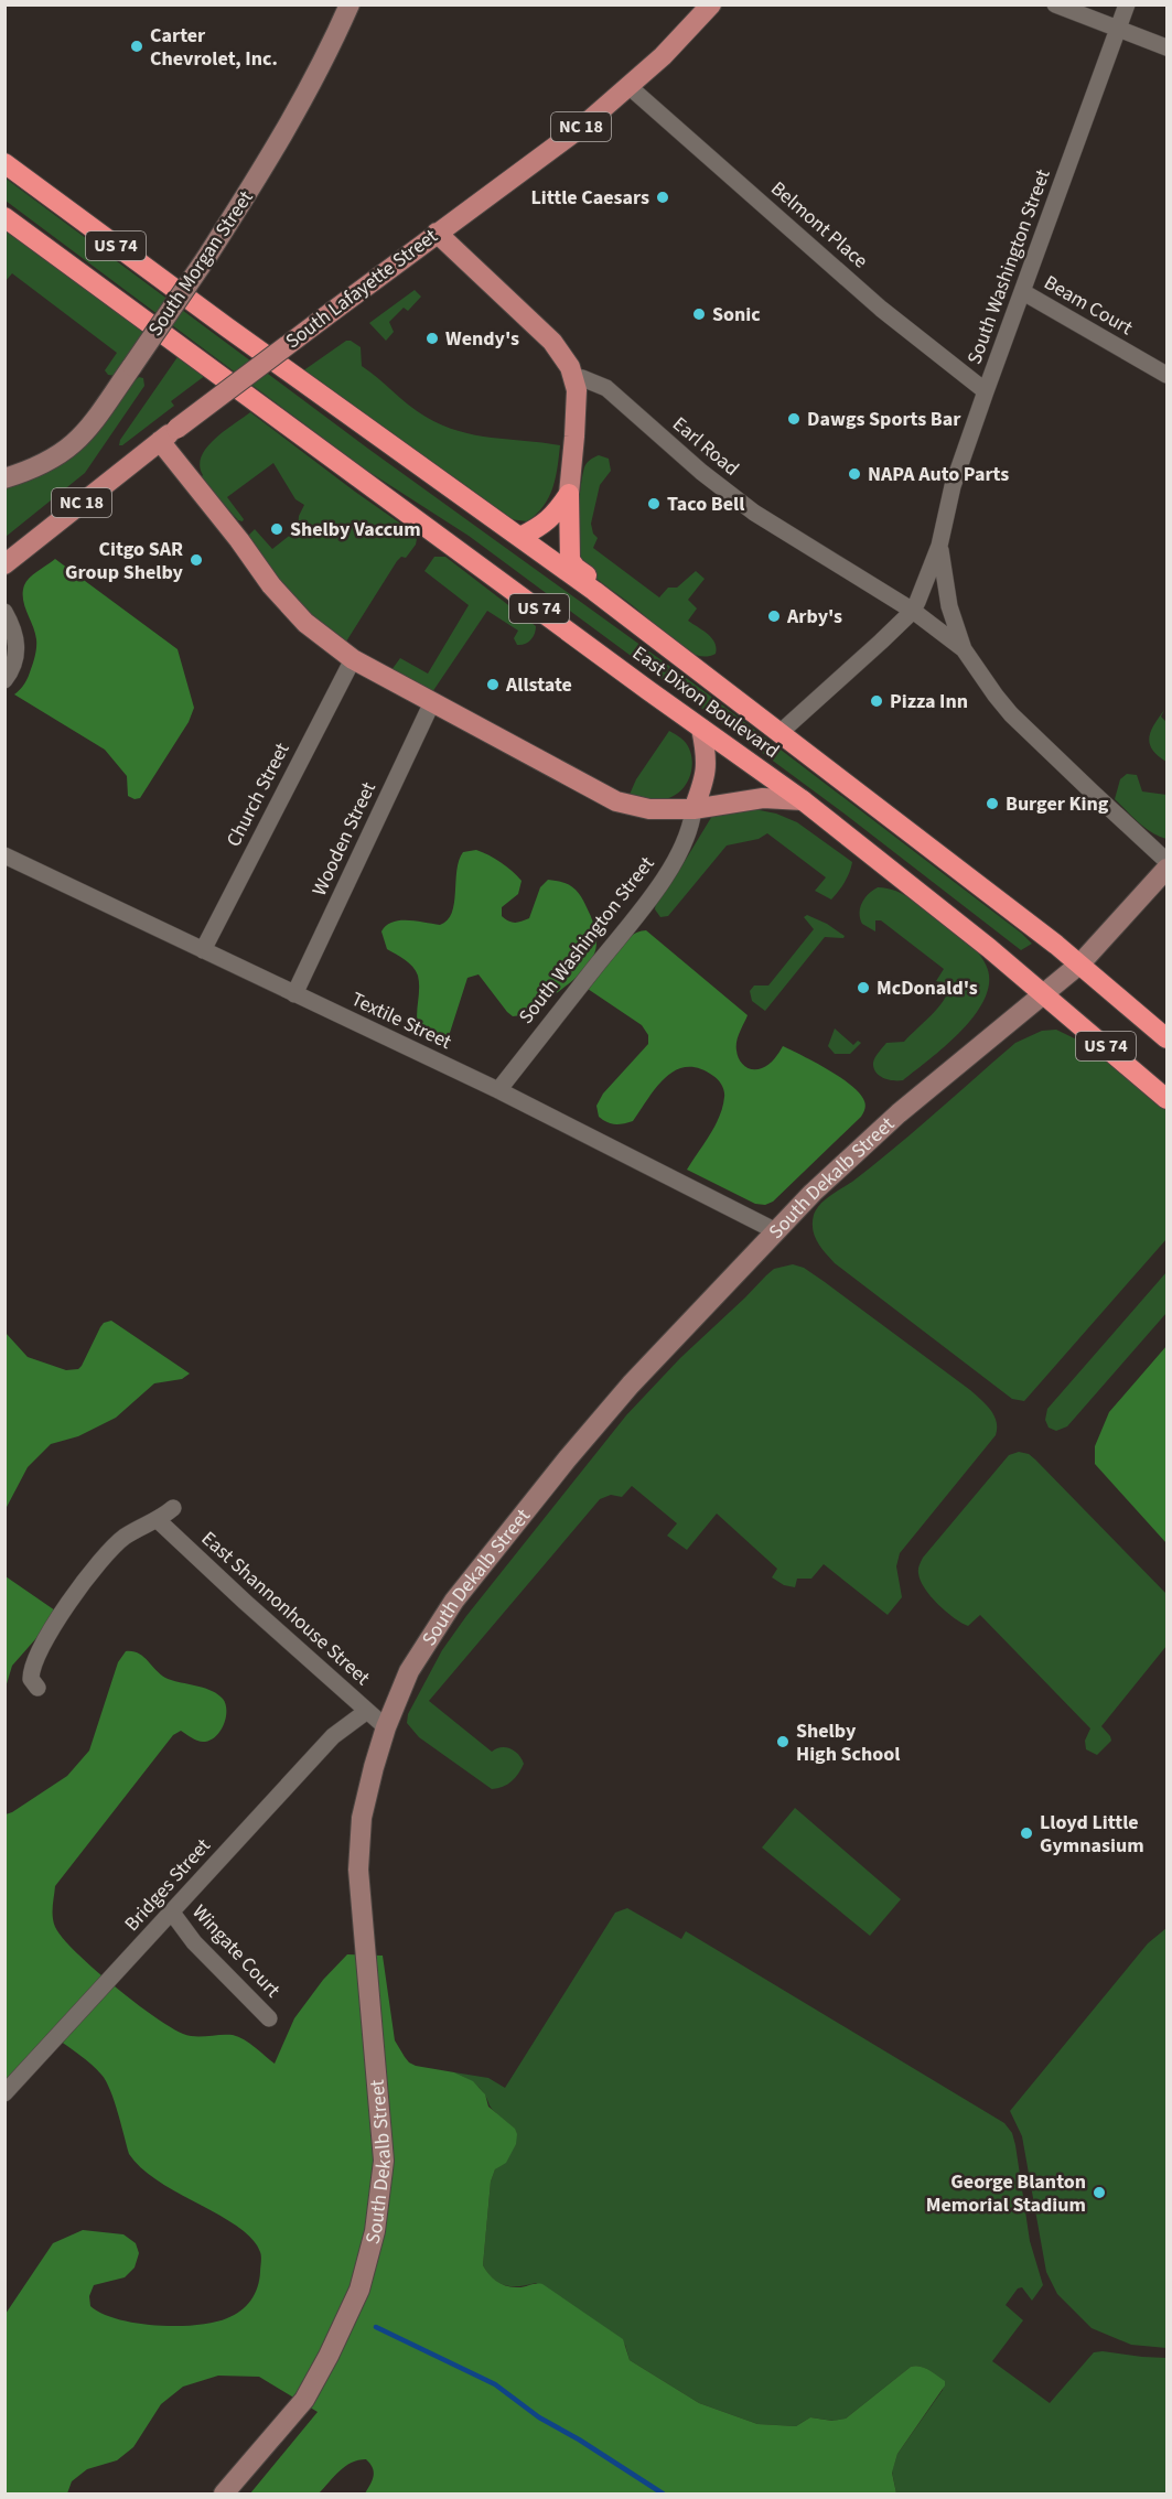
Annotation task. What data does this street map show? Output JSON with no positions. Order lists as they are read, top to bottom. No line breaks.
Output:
{"streets":{"highway":["US 74","East Dixon Boulevard"],"main road":["NC 18","South Morgan Street","South Lafayette Street","South Dekalb Street"],"street":["Belmont Place","South Washington Street","Beam Court","Earl Road","Church Street","Wooden Street","Textile Street","East Shannonhouse Street","Bridges Street","Wingate Court"]},"crossings":[["Belmont Place","South Washington Street"],["Belmont Place","South Lafayette Street"],["South Washington Street","Beam Court"],["South Washington Street","Earl Road"],["South Washington Street","East Dixon Boulevard"],["South Washington Street","Textile Street"],["East Dixon Boulevard","South Dekalb Street"],["Church Street","Textile Street"],["Wooden Street","Textile Street"],["Textile Street","South Dekalb Street"],["South Dekalb Street","East Shannonhouse Street"],["East Shannonhouse Street","Bridges Street"],["Bridges Street","Wingate Court"]],"places":["Carter Chevrolet, Inc.","Little Caesars","Sonic","Wendy's","Dawgs Sports Bar","NAPA Auto Parts","Taco Bell","Shelby Vaccum","Citgo SAR Group Shelby","Arby's","Allstate","Pizza Inn","Burger King","McDonald's","Shelby High School","Lloyd Little Gymnasium","George Blanton Memorial Stadium"]}
